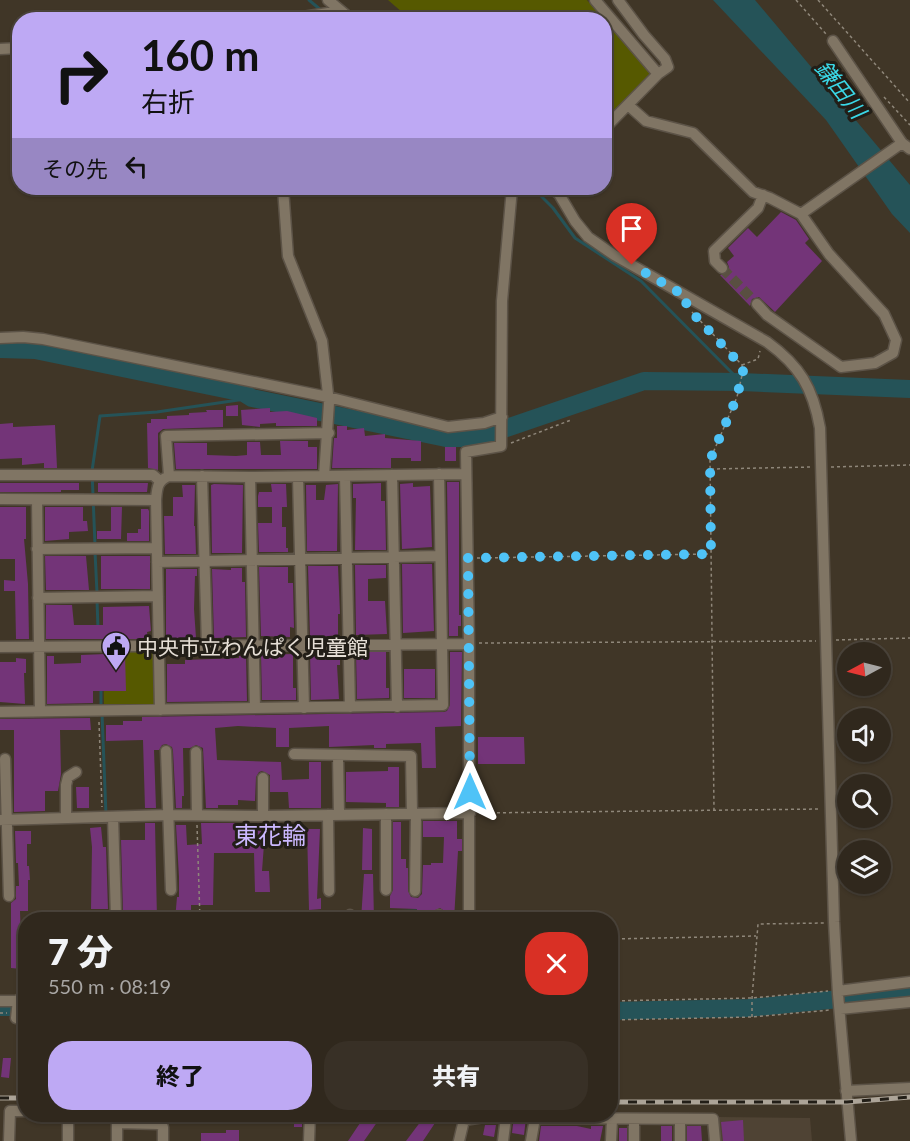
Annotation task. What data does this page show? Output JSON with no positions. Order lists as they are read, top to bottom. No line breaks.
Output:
{"districts":["東花輪"],"water":["鎌田川"],"places":{"public building":["中央市立わんぱく児童館"]},"north":"left","page":{"turn":["160 m","右折"],"then":"その先","heading":["7 分","550 m · 08:19"],"buttons":["終了","共有"]}}
